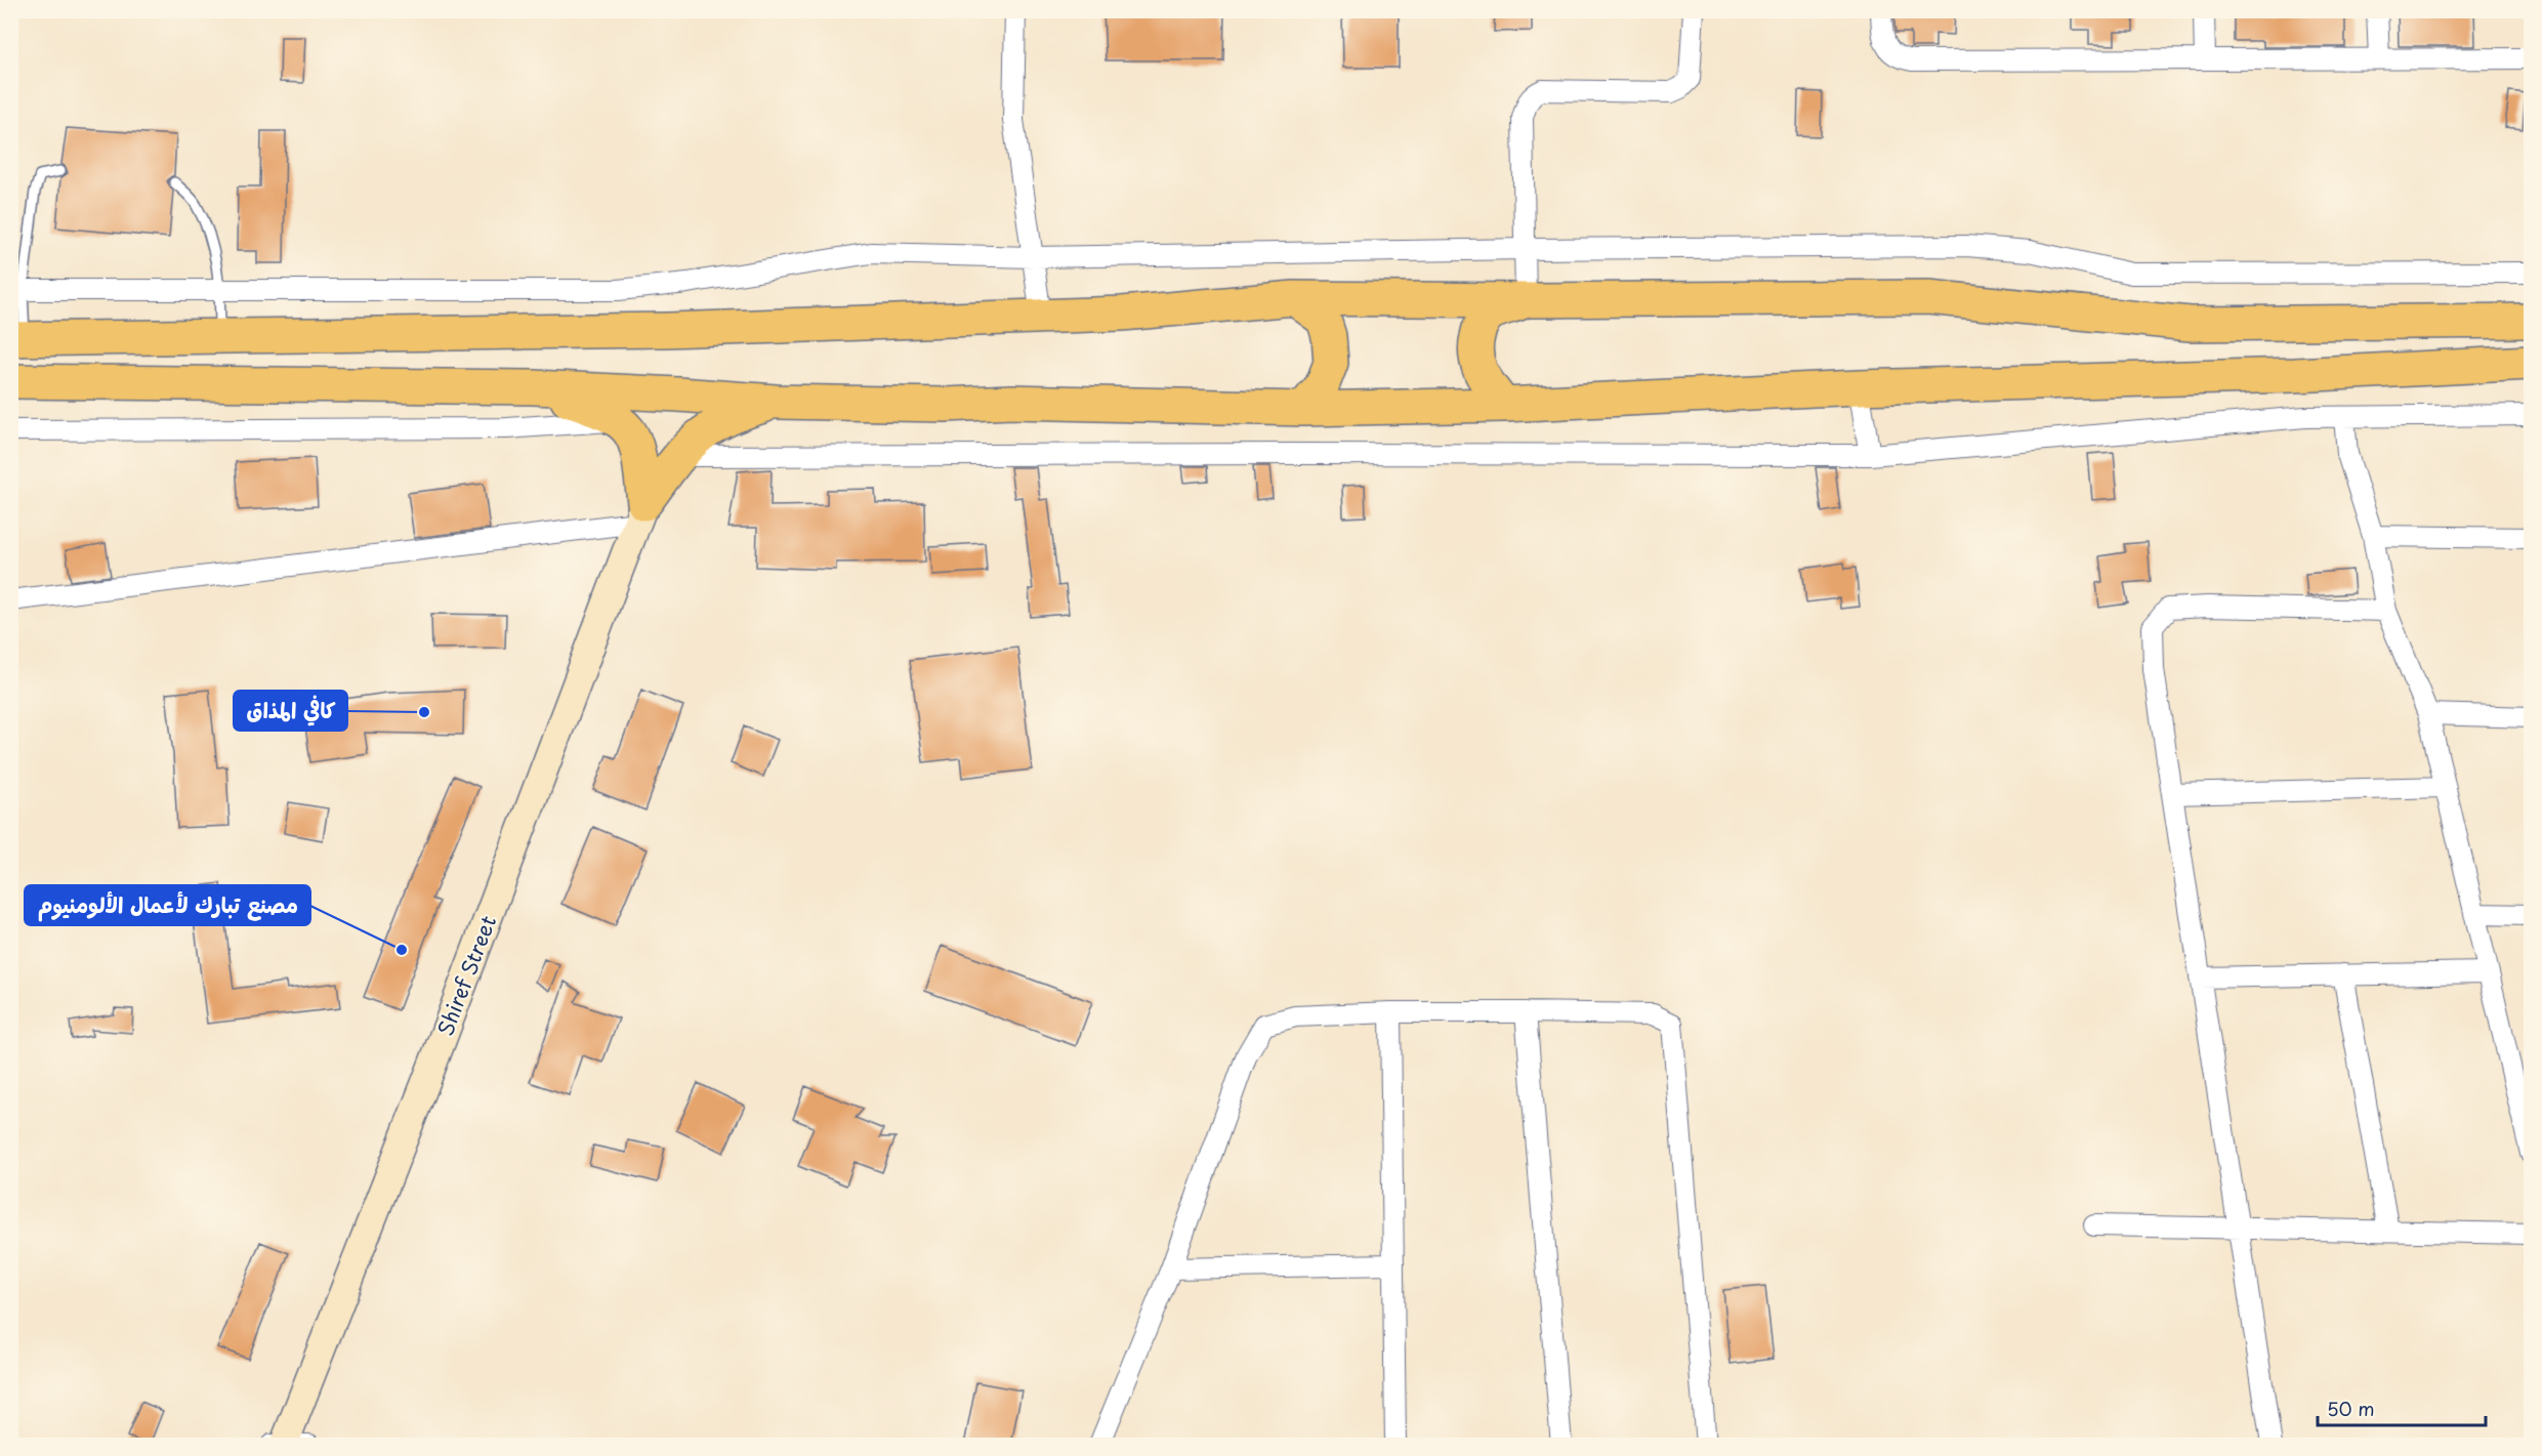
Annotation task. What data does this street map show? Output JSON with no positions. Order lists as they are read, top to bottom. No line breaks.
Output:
{"streets":{"main road":["Shiref Street"]},"places":["كافي المذاق","مصنع تبارك لأعمال الألومنيوم"],"scale_bar":"50 m"}
